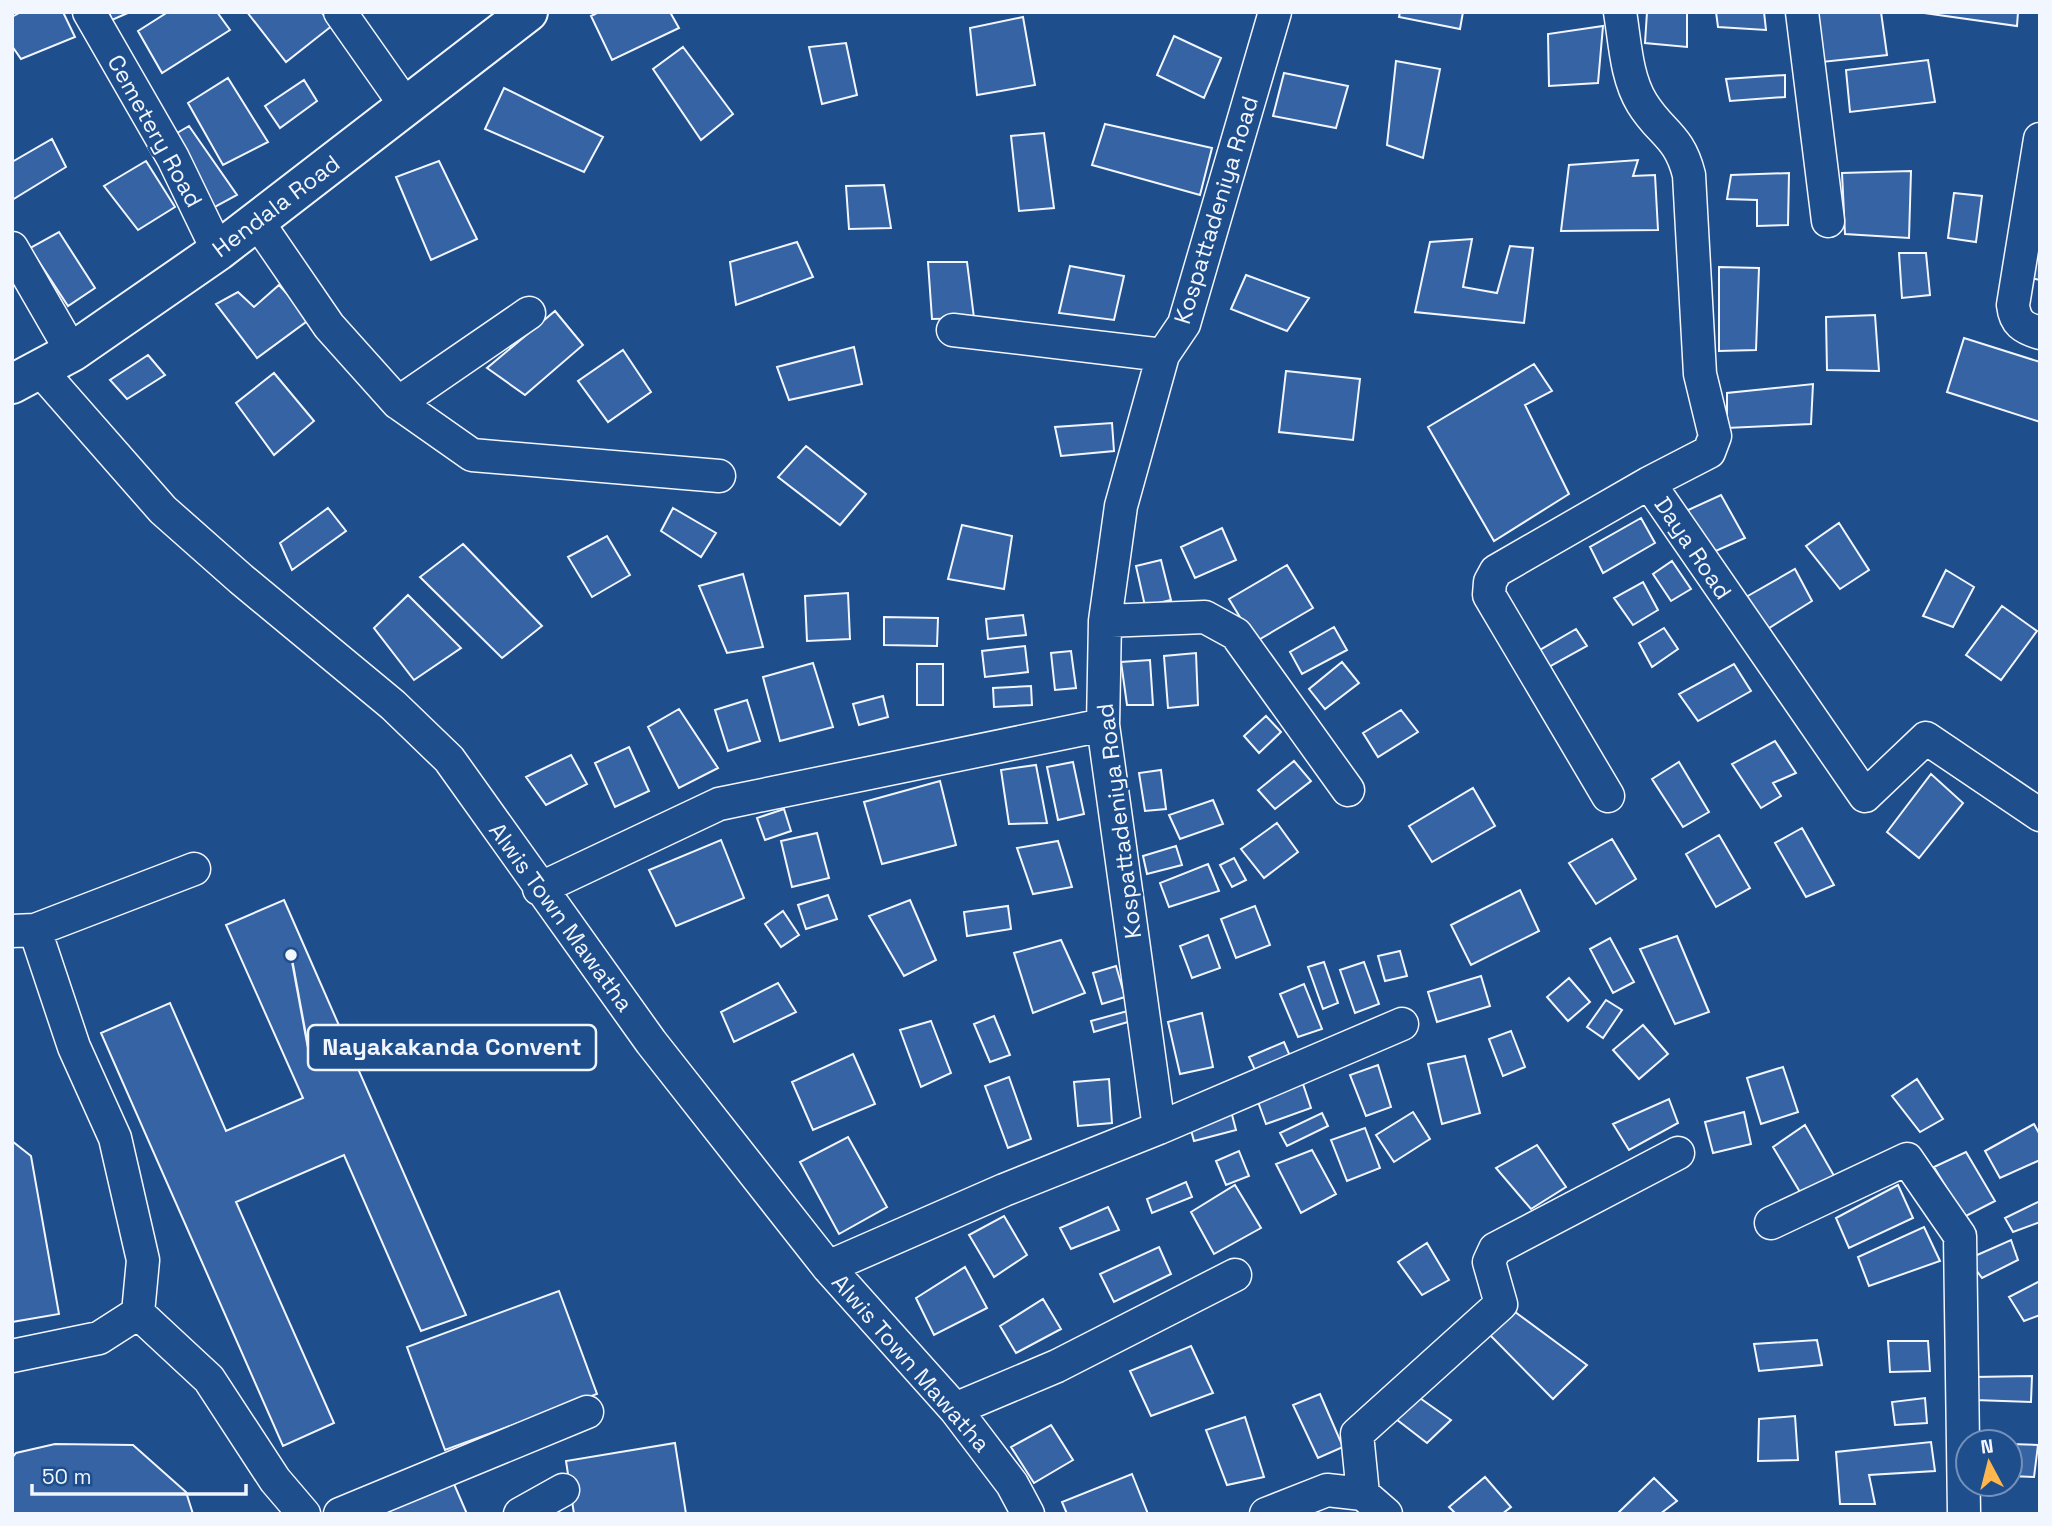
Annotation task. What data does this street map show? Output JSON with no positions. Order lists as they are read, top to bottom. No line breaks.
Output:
{"streets":{"main road":["Hendala Road"],"street":["Cemetery Road","Kospattadeniya Road","Daya Road","Alwis Town Mawatha"]},"crossings":[["Cemetery Road","Hendala Road"],["Hendala Road","Alwis Town Mawatha"]],"places":["Nayakakanda Convent"],"scale_bar":"50 m","north":"top"}
